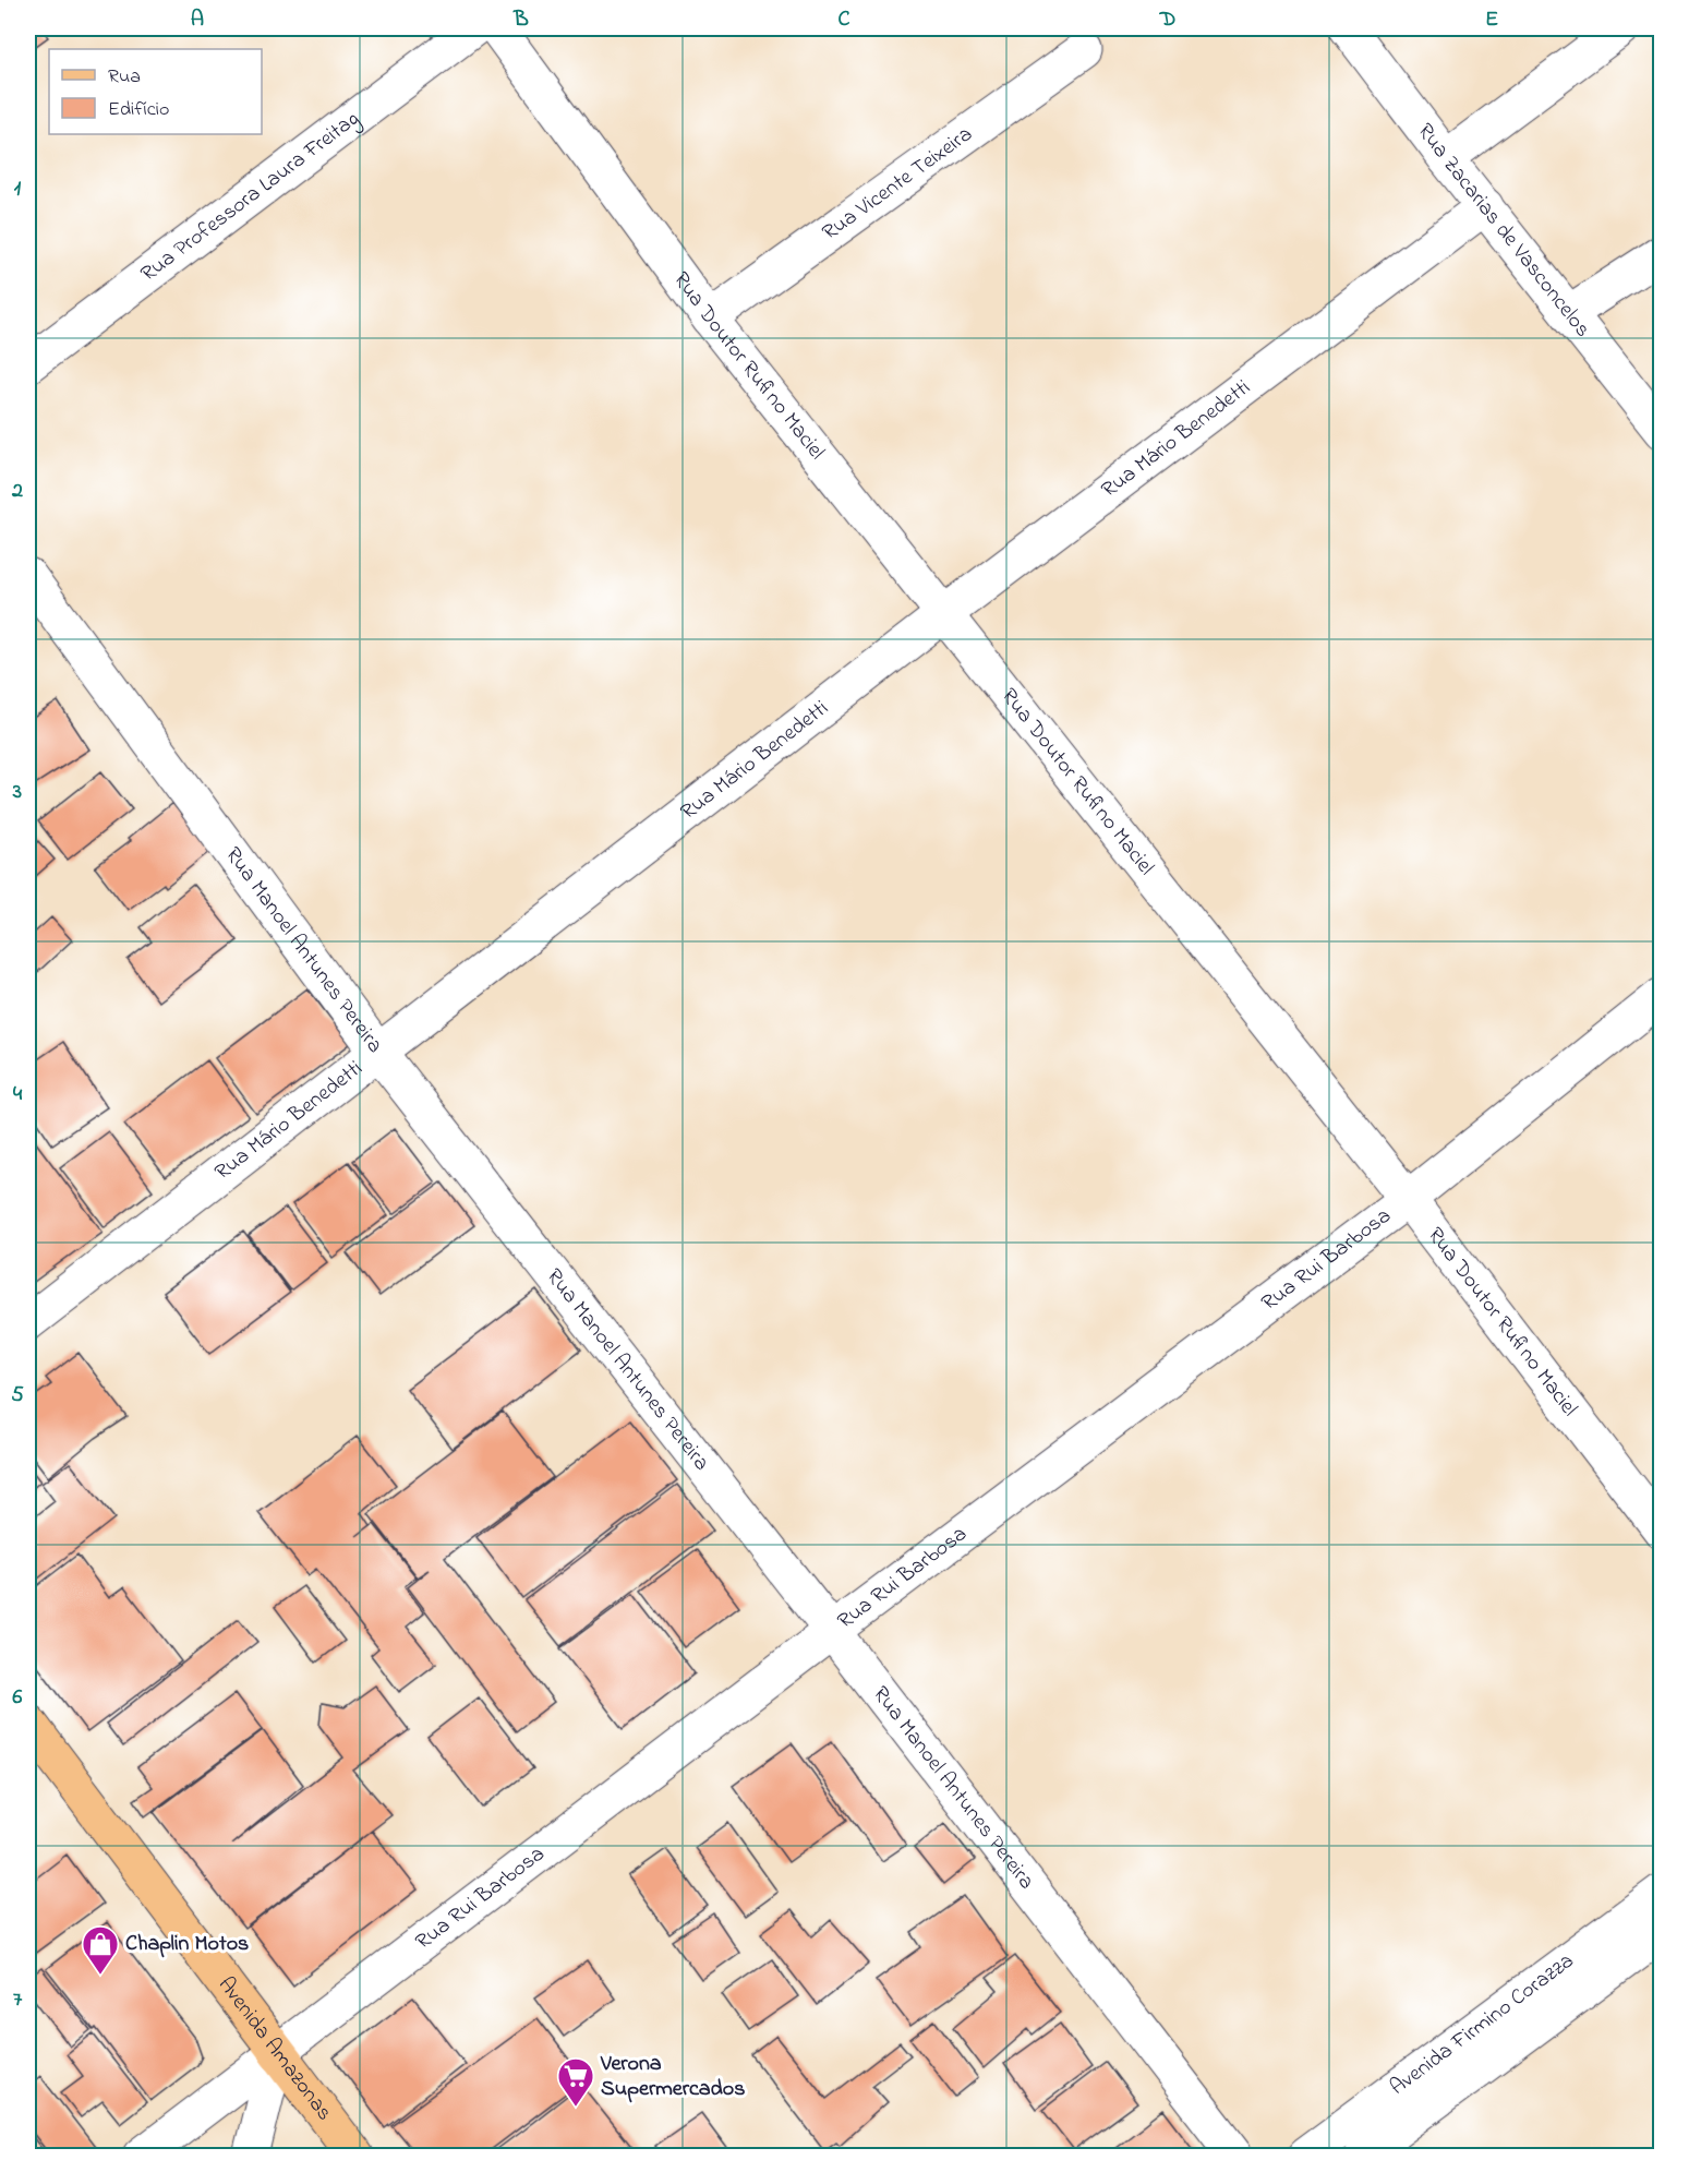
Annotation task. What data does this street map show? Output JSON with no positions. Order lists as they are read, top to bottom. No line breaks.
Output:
{"streets":{"main road":["Avenida Amazonas"],"street":["Rua Vicente Teixeira","Rua Professora Laura Freitag","Rua Zacarias de Vasconcelos","Rua Doutor Rufino Maciel","Rua Mário Benedetti","Rua Manoel Antunes Pereira","Rua Rui Barbosa","Avenida Firmino Corazza"]},"crossings":[["Rua Vicente Teixeira","Rua Doutor Rufino Maciel"],["Rua Zacarias de Vasconcelos","Rua Mário Benedetti"],["Rua Doutor Rufino Maciel","Rua Mário Benedetti"],["Rua Doutor Rufino Maciel","Rua Rui Barbosa"],["Rua Mário Benedetti","Rua Manoel Antunes Pereira"],["Rua Manoel Antunes Pereira","Rua Rui Barbosa"],["Rua Rui Barbosa","Avenida Amazonas"]],"places":{"shop":["Chaplin Motos"],"supermarket":["Verona Supermercados"]},"legend":["Rua","Edifício"],"grid":{"columns":["A","B","C","D","E"],"rows":["1","2","3","4","5","6","7"]}}
